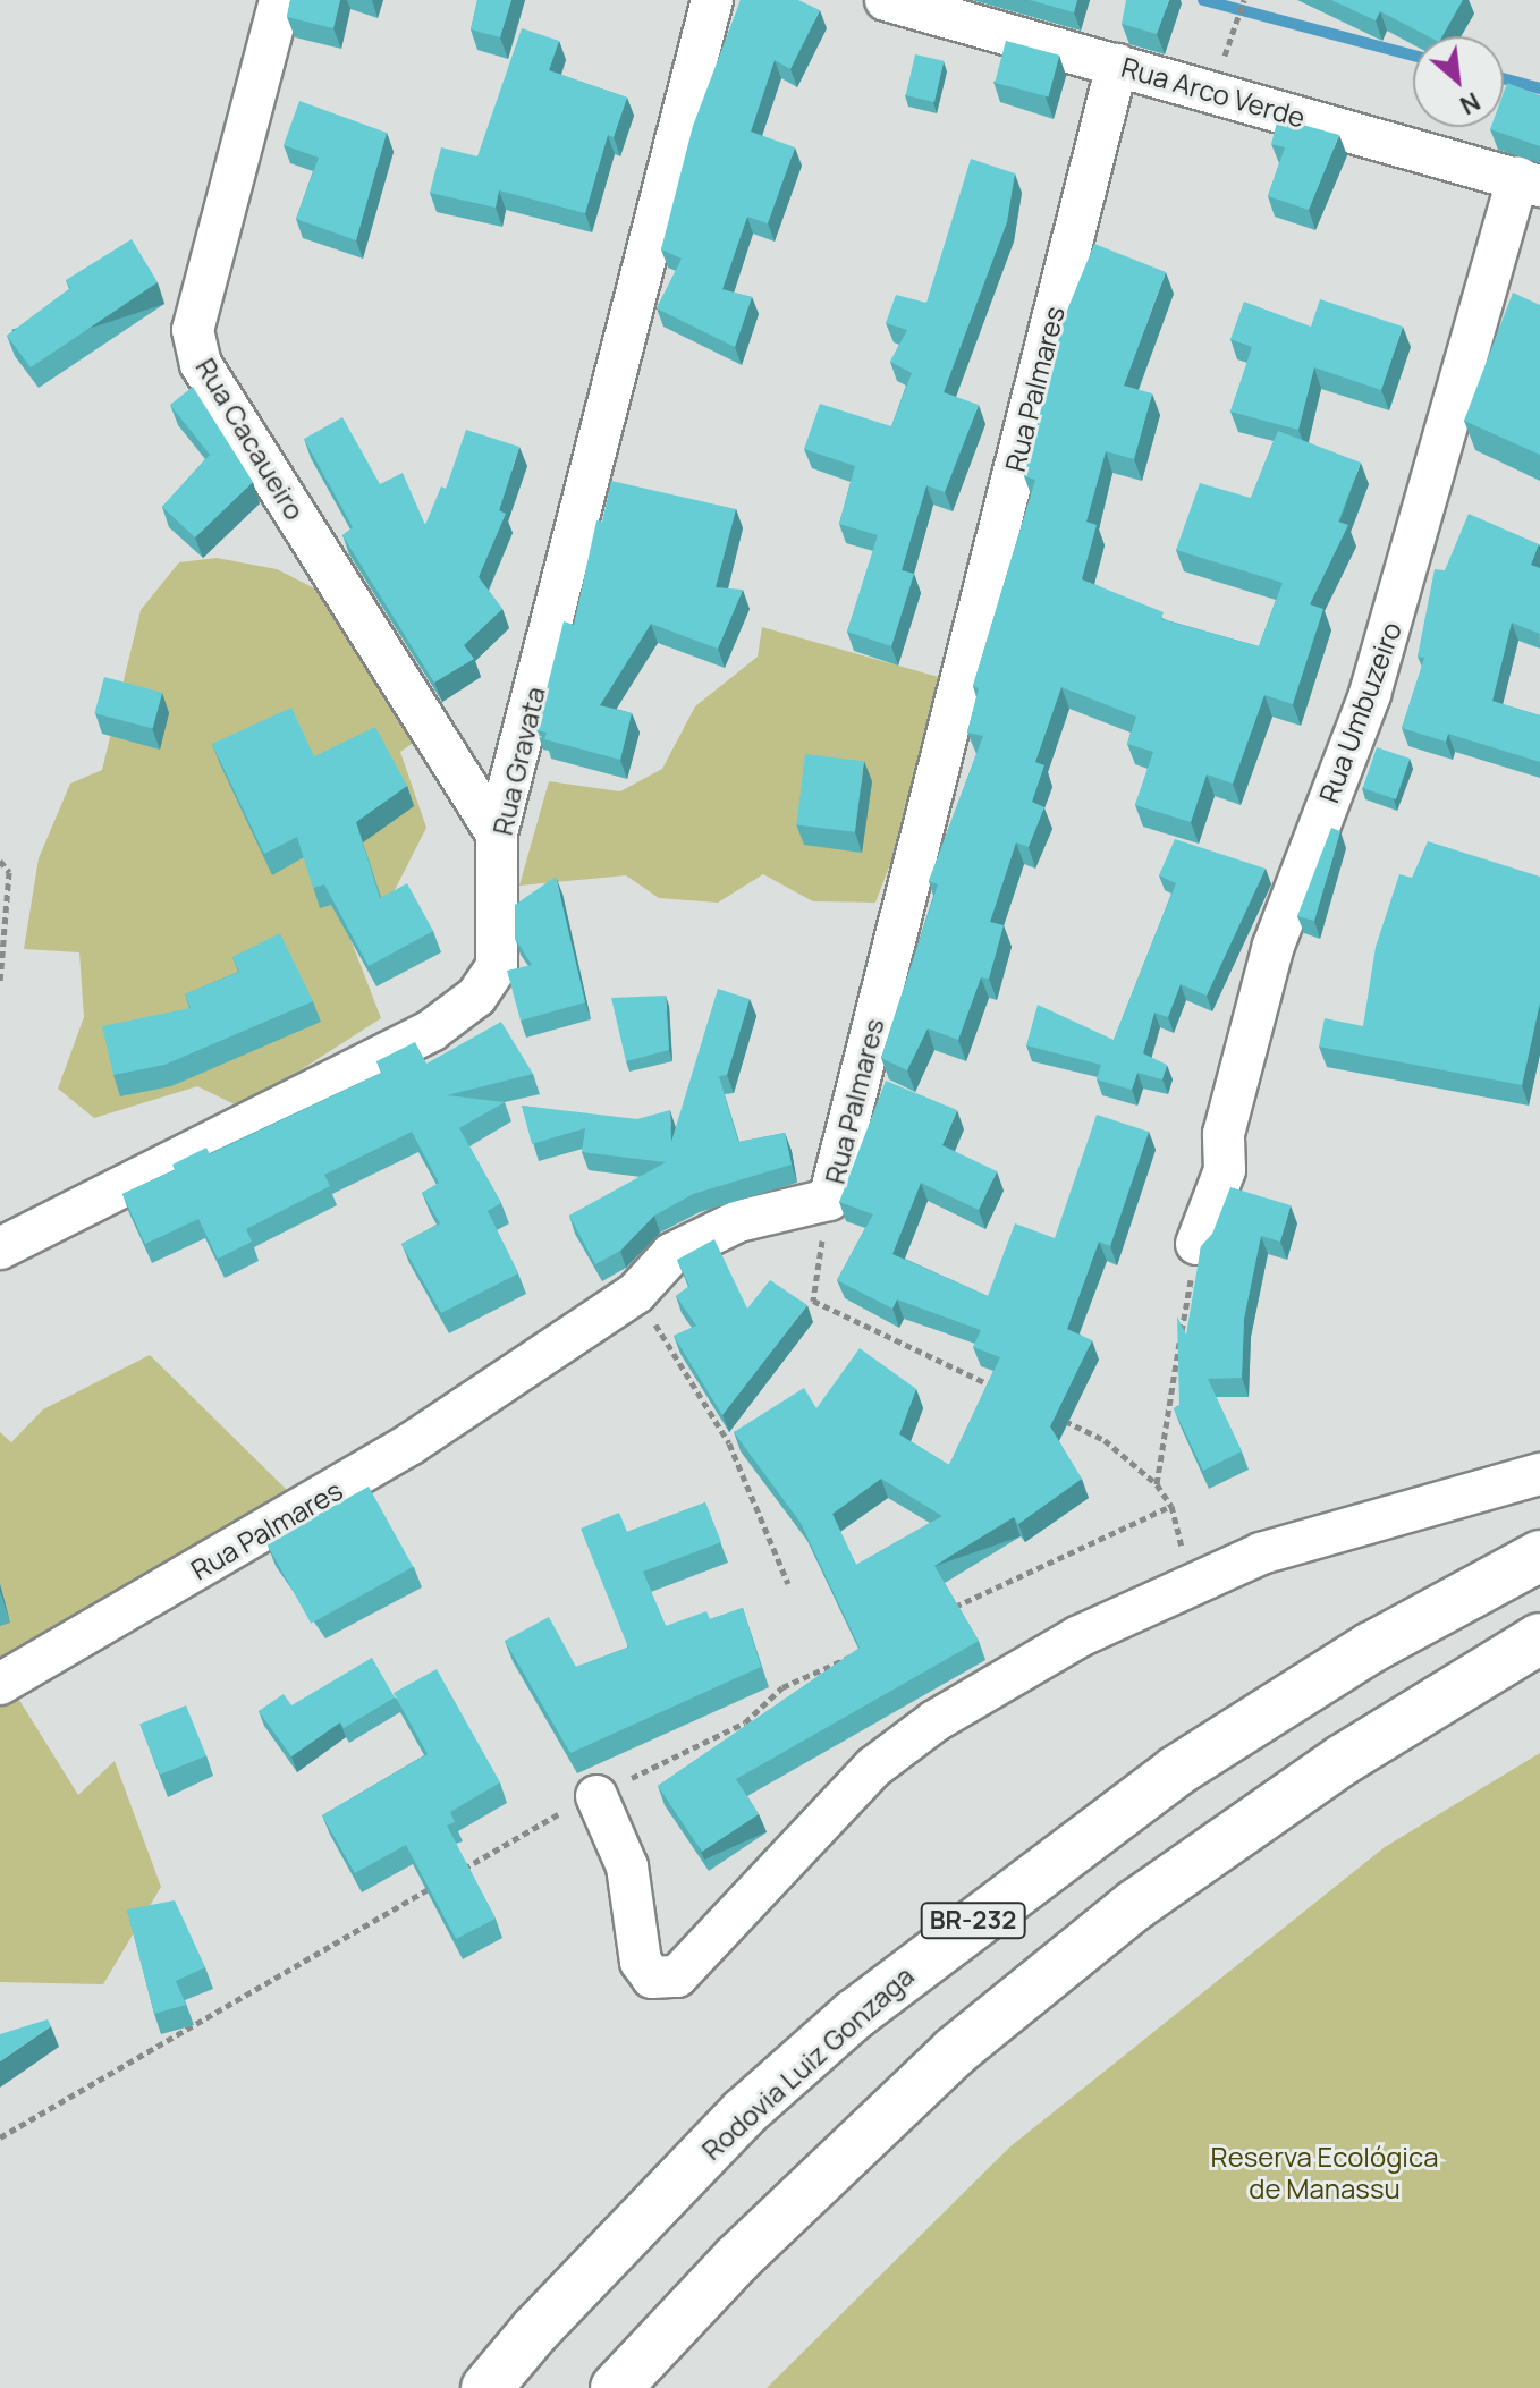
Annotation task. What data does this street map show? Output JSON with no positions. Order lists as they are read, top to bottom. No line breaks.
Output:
{"streets":{"highway":["BR-232","Rodovia Luiz Gonzaga"],"street":["Rua Arco Verde","Rua Palmares","Rua Cacaueiro","Rua Umbuzeiro","Rua Gravata"]},"crossings":[["Rua Arco Verde","Rua Palmares"],["Rua Arco Verde","Rua Umbuzeiro"],["Rua Cacaueiro","Rua Gravata"]],"parks":["Reserva Ecológica de Manassu"],"north":"bottom right"}
